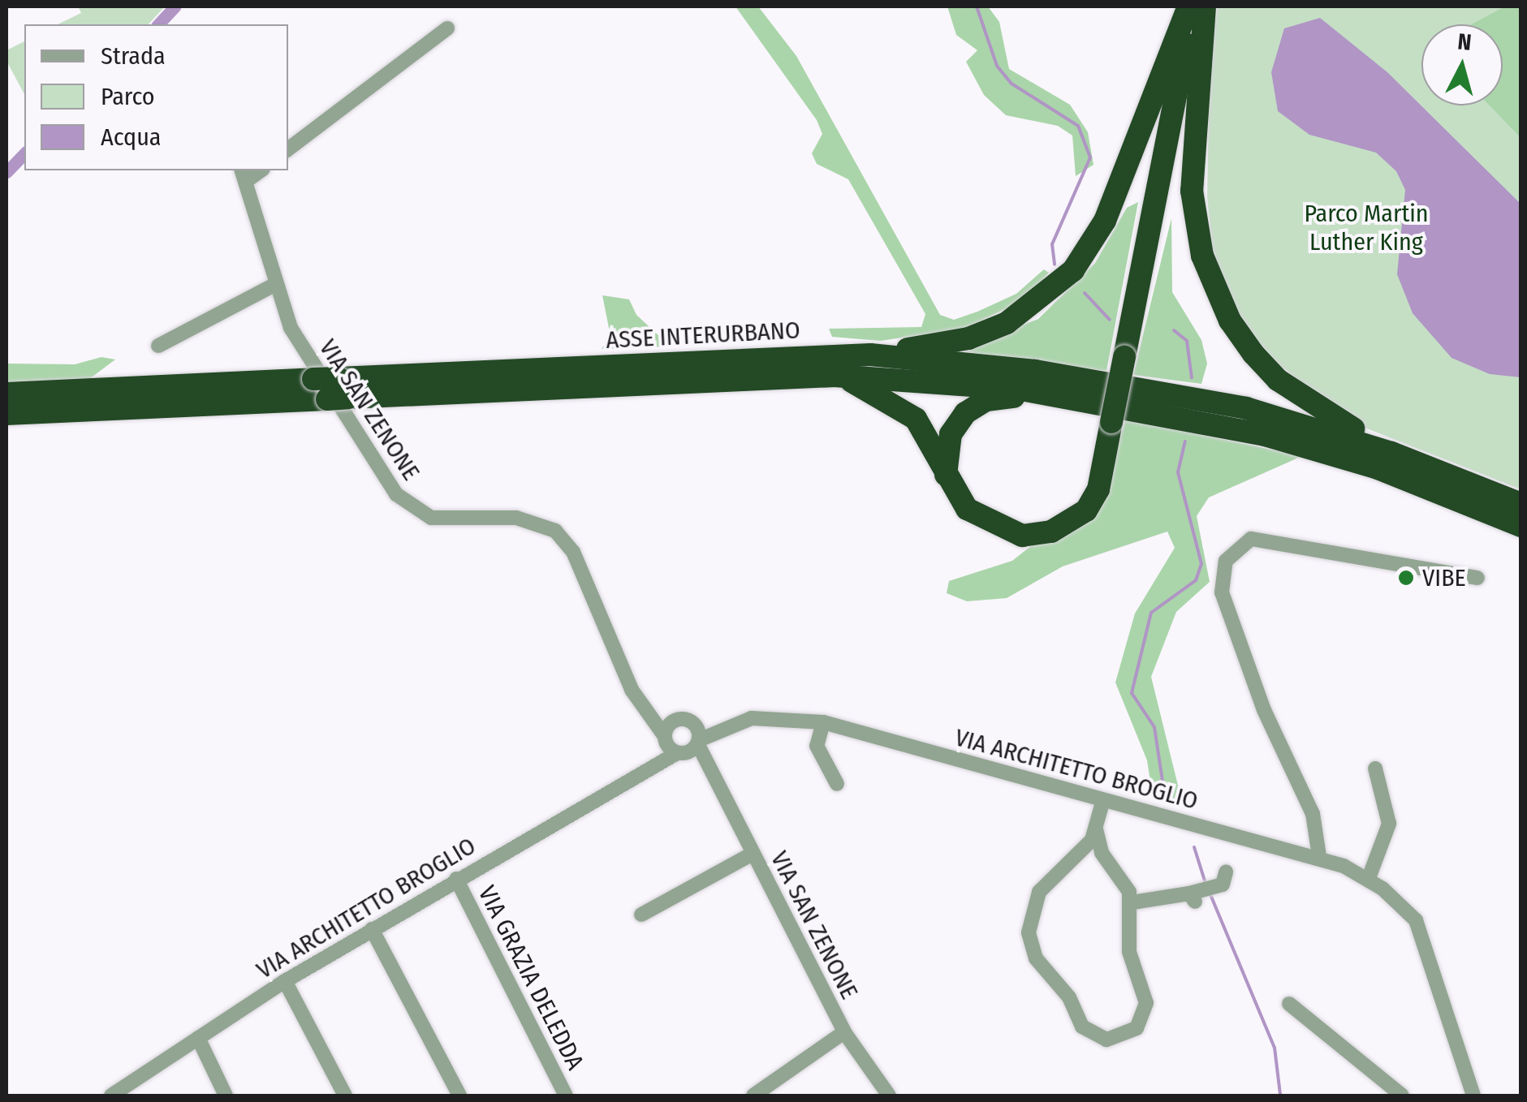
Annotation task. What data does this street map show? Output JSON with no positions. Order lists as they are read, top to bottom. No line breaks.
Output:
{"streets":{"highway":["ASSE INTERURBANO"],"street":["VIA SAN ZENONE","VIA ARCHITETTO BROGLIO","VIA GRAZIA DELEDDA"]},"crossings":[["VIA SAN ZENONE","VIA ARCHITETTO BROGLIO"],["VIA ARCHITETTO BROGLIO","VIA GRAZIA DELEDDA"]],"parks":["Parco Martin Luther King"],"places":["VIBE"],"legend":["Strada","Parco","Acqua"],"north":"top"}
